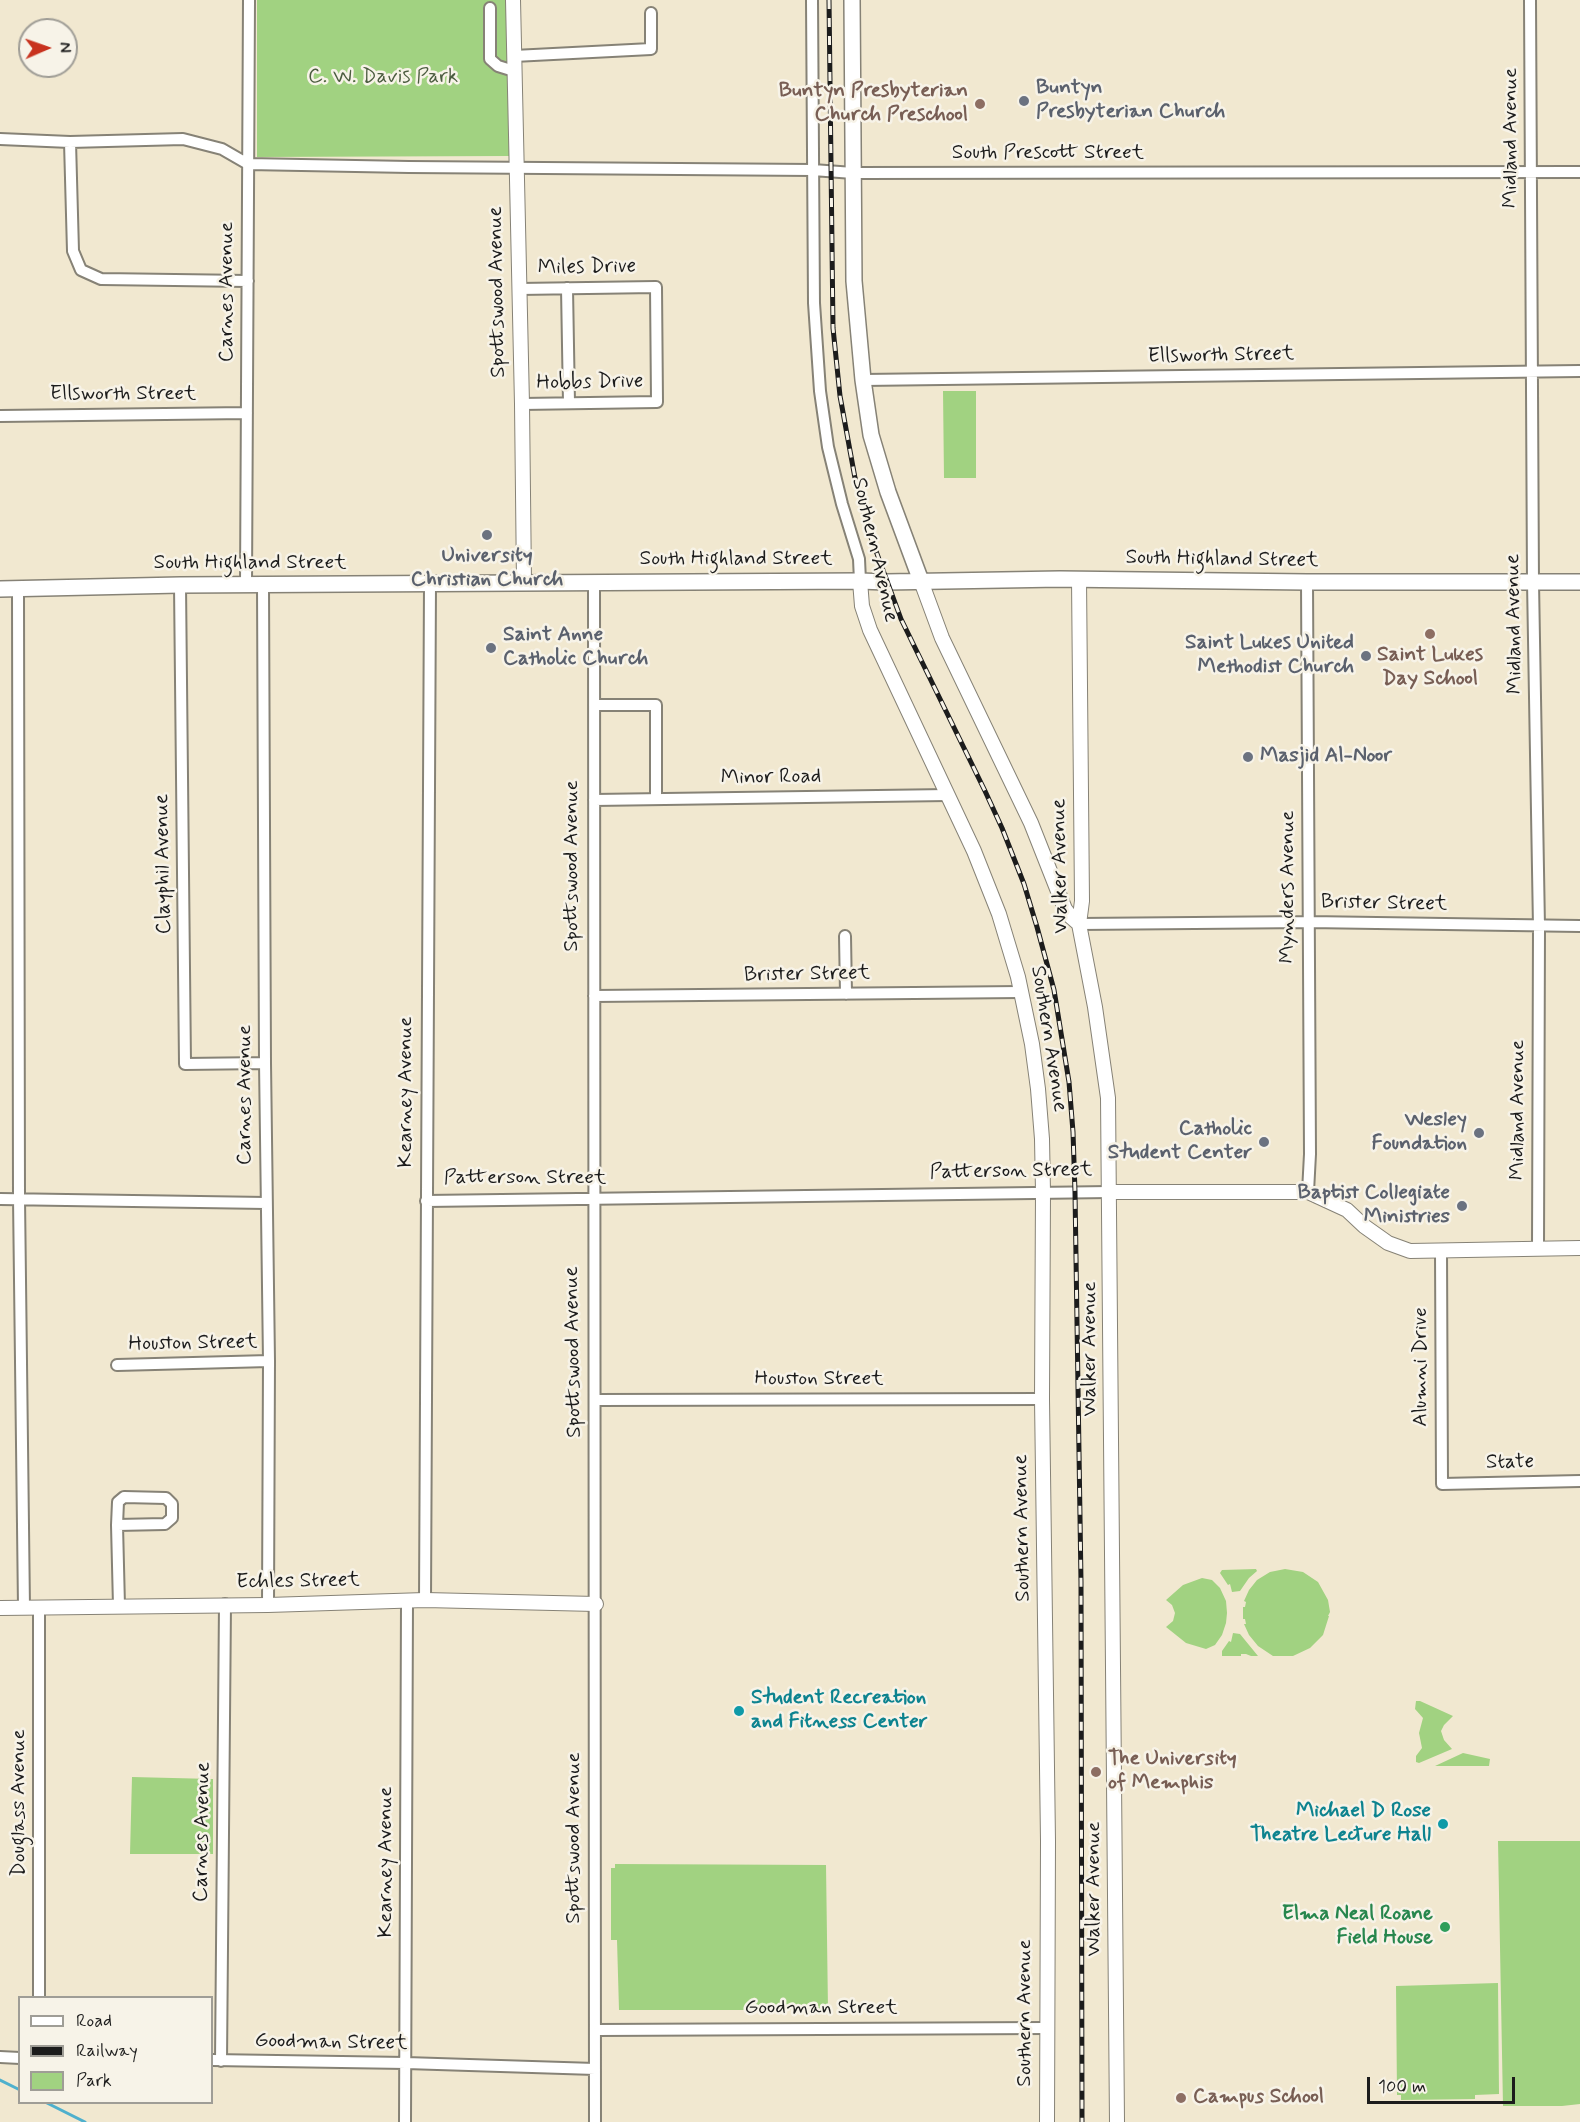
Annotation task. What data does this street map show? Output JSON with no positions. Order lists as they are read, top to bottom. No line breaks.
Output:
{"streets":{"main road":["Southern Avenue","South Highland Street"],"street":["Midland Avenue","South Prescott Street","Miles Drive","Carnes Avenue","Spottswood Avenue","Ellsworth Street","Hobbs Drive","Minor Road","Clayphil Avenue","Walker Avenue","Mynders Avenue","Brister Street","Kearney Avenue","Patterson Street","Houston Street","Alumni Drive","State","Echles Street","Douglass Avenue","Goodman Street"]},"crossings":[["Midland Avenue","South Prescott Street"],["Midland Avenue","Ellsworth Street"],["Midland Avenue","South Highland Street"],["Midland Avenue","Brister Street"],["Midland Avenue","Patterson Street"],["South Prescott Street","Carnes Avenue"],["South Prescott Street","Spottswood Avenue"],["South Prescott Street","Southern Avenue"],["Miles Drive","Spottswood Avenue"],["Miles Drive","Hobbs Drive"],["Carnes Avenue","Ellsworth Street"],["Carnes Avenue","South Highland Street"],["Carnes Avenue","Clayphil Avenue"],["Carnes Avenue","Houston Street"],["Carnes Avenue","Echles Street"],["Carnes Avenue","Goodman Street"],["Spottswood Avenue","Hobbs Drive"],["Spottswood Avenue","South Highland Street"],["Spottswood Avenue","Minor Road"],["Spottswood Avenue","Brister Street"],["Spottswood Avenue","Patterson Street"],["Spottswood Avenue","Houston Street"],["Spottswood Avenue","Echles Street"],["Spottswood Avenue","Goodman Street"],["Ellsworth Street","Southern Avenue"],["Southern Avenue","South Highland Street"],["Southern Avenue","Minor Road"],["Southern Avenue","Walker Avenue"],["Southern Avenue","Brister Street"],["Southern Avenue","Patterson Street"],["Southern Avenue","Houston Street"],["Southern Avenue","Goodman Street"],["South Highland Street","Clayphil Avenue"],["South Highland Street","Walker Avenue"],["South Highland Street","Mynders Avenue"],["South Highland Street","Kearney Avenue"],["Walker Avenue","Brister Street"],["Walker Avenue","Patterson Street"],["Mynders Avenue","Brister Street"],["Mynders Avenue","Patterson Street"],["Kearney Avenue","Patterson Street"],["Kearney Avenue","Echles Street"],["Kearney Avenue","Goodman Street"],["Patterson Street","Alumni Drive"],["Alumni Drive","State"],["Echles Street","Douglass Avenue"]],"parks":["C. W. Davis Park"],"places":["Buntyn Presbyterian Church","Buntyn Presbyterian Church Preschool","University Christian Church","Saint Lukes Day School","Saint Anne Catholic Church","Saint Lukes United Methodist Church","Masjid Al-Noor","Wesley Foundation","Catholic Student Center","Baptist Collegiate Ministries","Student Recreation and Fitness Center","The University of Memphis","Michael D Rose Theatre Lecture Hall","Elma Neal Roane Field House","Campus School"],"legend":["Road","Railway","Park"],"scale_bar":"100 m","north":"right"}
